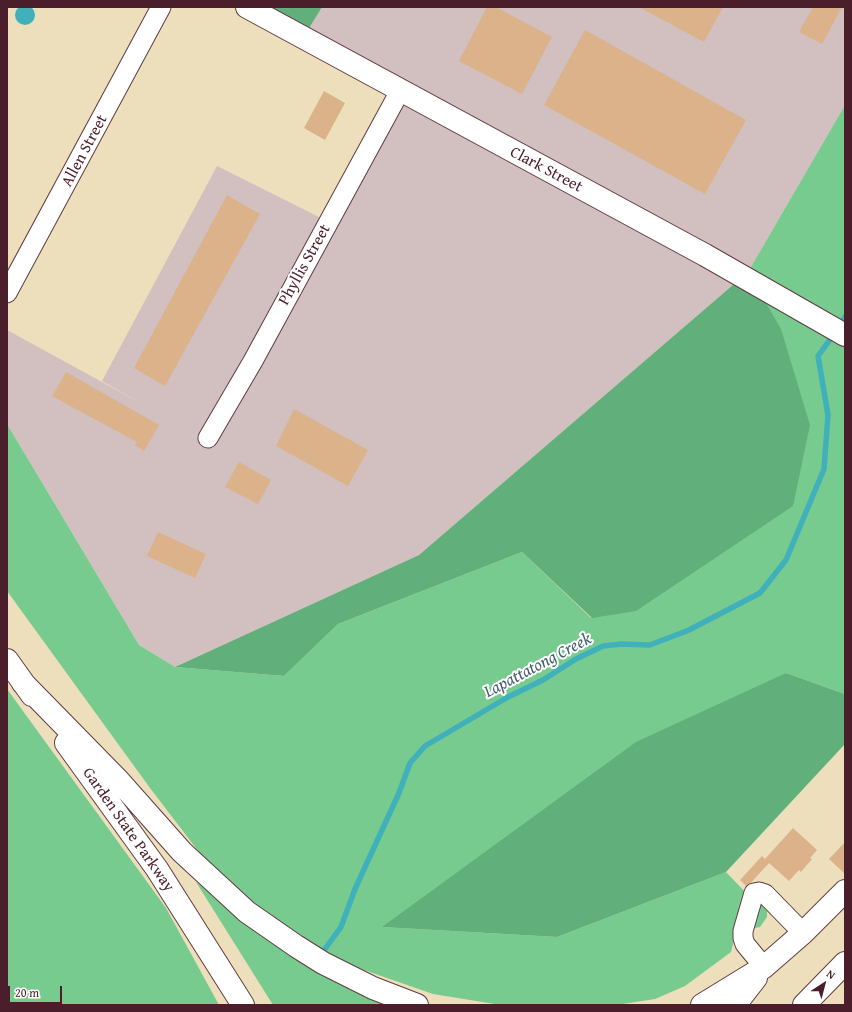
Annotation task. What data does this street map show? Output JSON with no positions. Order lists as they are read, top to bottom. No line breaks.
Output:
{"streets":{"main road":["Clark Street","Garden State Parkway"],"street":["Allen Street","Phyllis Street"]},"crossings":[["Clark Street","Phyllis Street"]],"water":["Lapattatong Creek"],"scale_bar":"20 m","north":"top right"}
